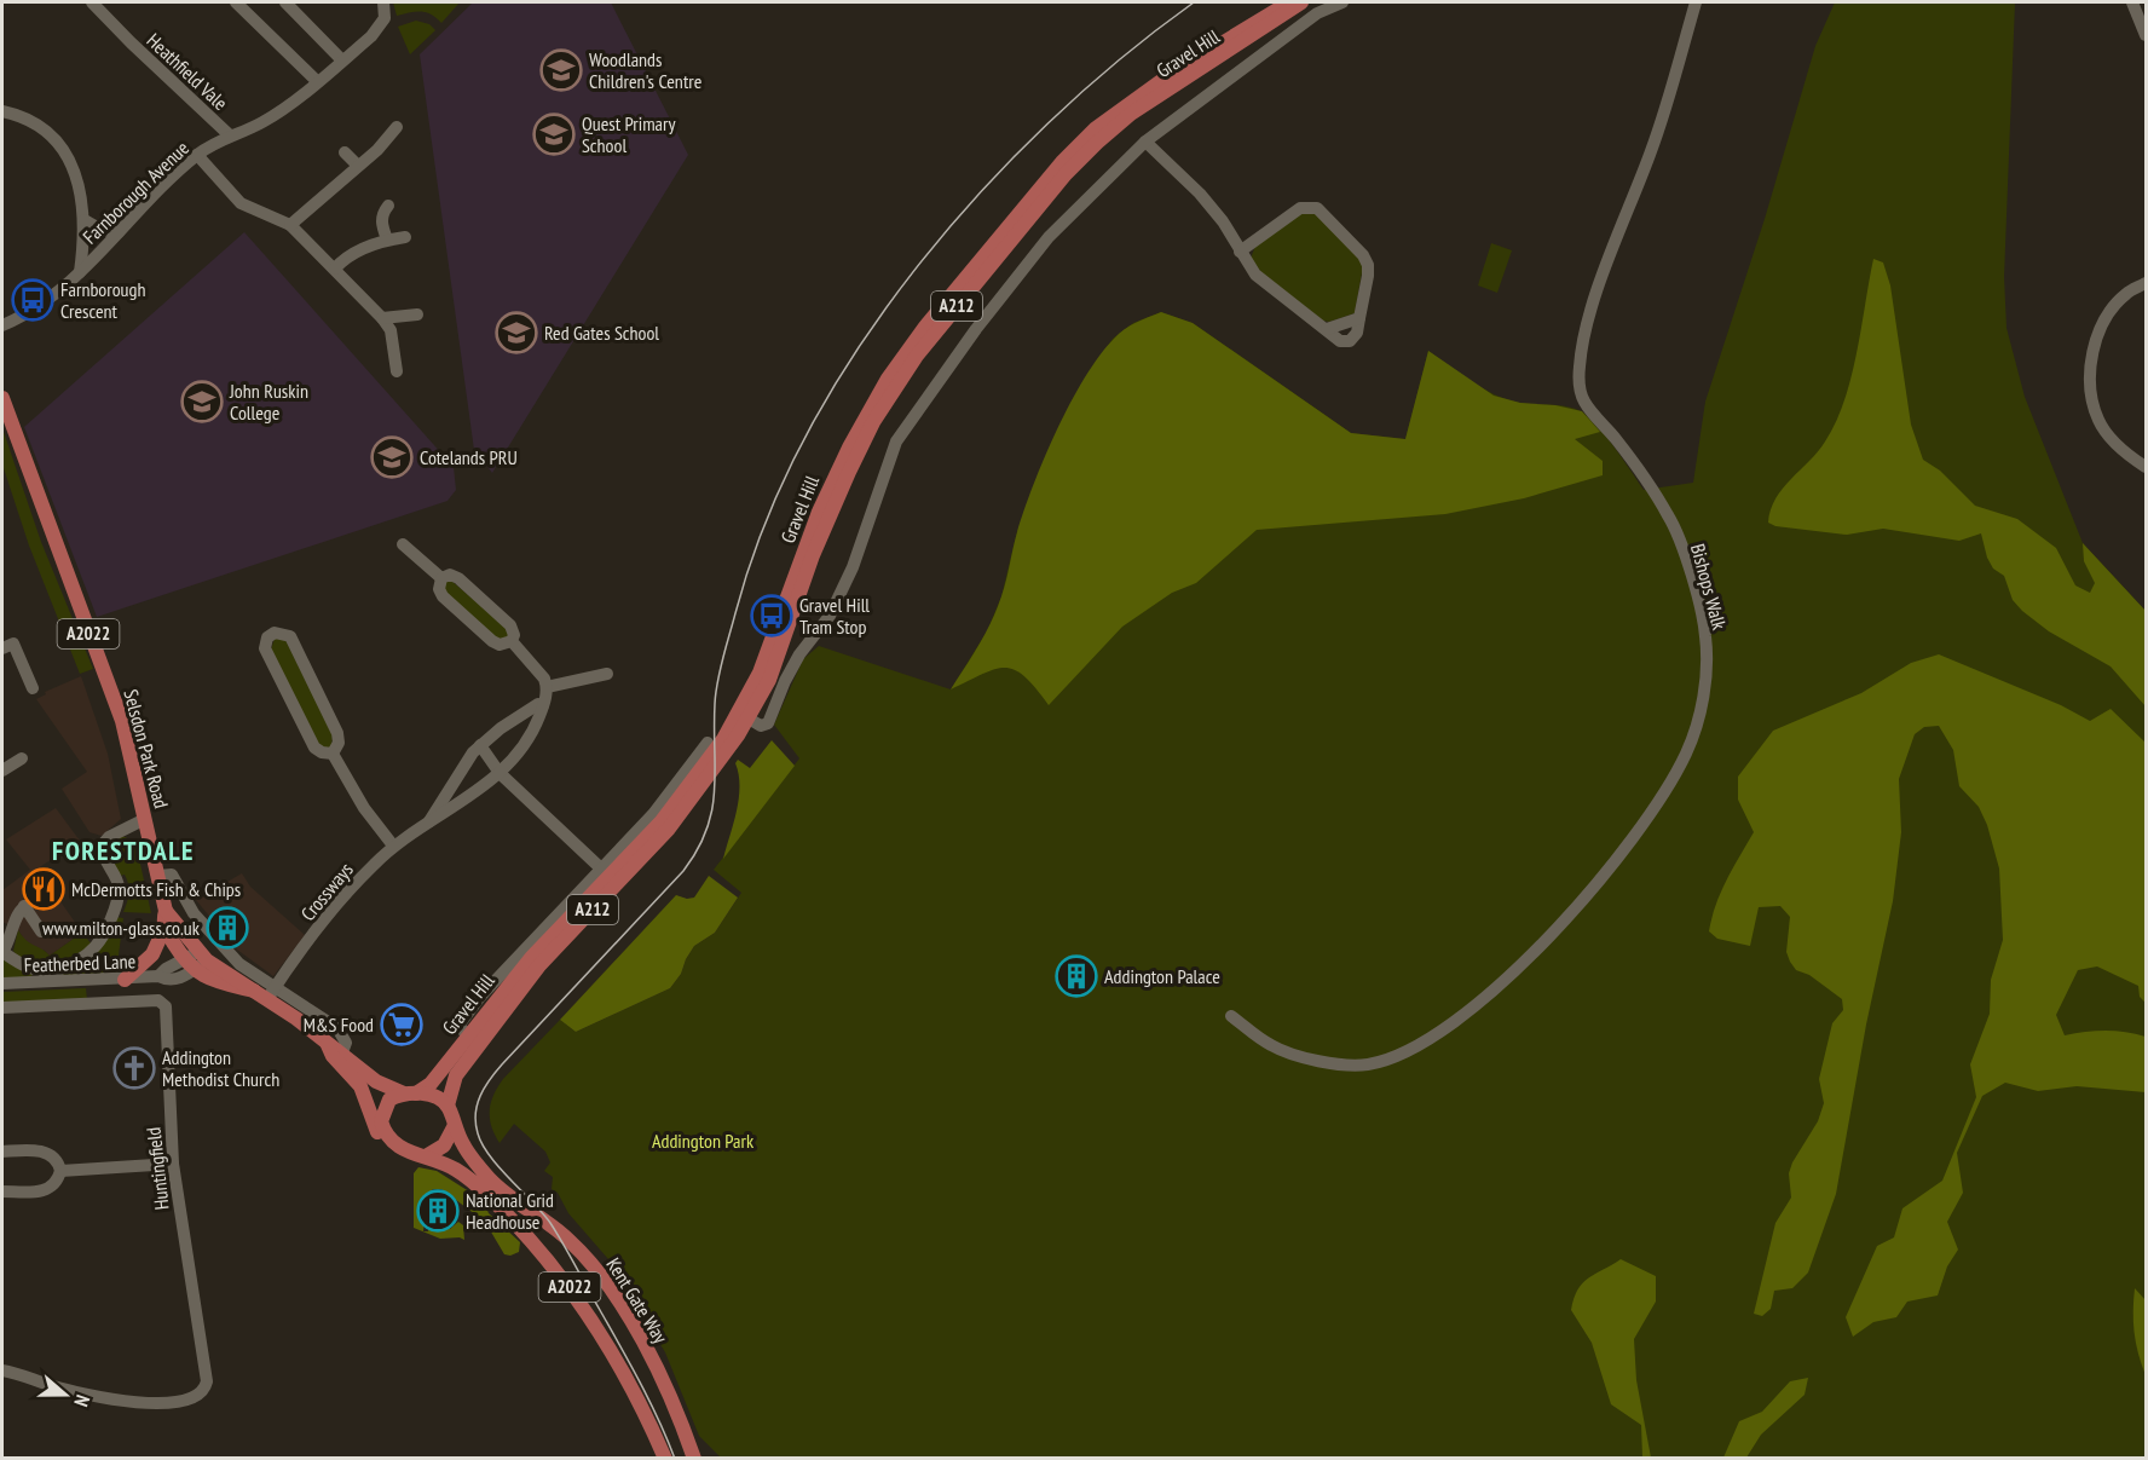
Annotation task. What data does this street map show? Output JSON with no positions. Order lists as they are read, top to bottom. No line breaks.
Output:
{"streets":{"main road":["Gravel Hill","A212","A2022","Selsdon Park Road","Kent Gate Way"],"street":["Heathfield Vale","Farnborough Avenue","Bishops Walk","Crossways","Featherbed Lane","Huntingfield"]},"crossings":[["Gravel Hill","A2022"],["Gravel Hill","Kent Gate Way"],["Heathfield Vale","Farnborough Avenue"],["A2022","Kent Gate Way"],["Selsdon Park Road","Featherbed Lane"]],"districts":["FORESTDALE"],"parks":["Addington Park"],"places":{"school or university":["Woodlands Children's Centre","Quest Primary School","Red Gates School","John Ruskin College","Cotelands PRU"],"bus stop":["Farnborough Crescent","Gravel Hill Tram Stop"],"restaurant":["McDermotts Fish & Chips"],"building":["www.milton-glass.co.uk","Addington Palace","National Grid Headhouse"],"supermarket":["M&S Food"],"church":["Addington Methodist Church"]},"north":"right"}
